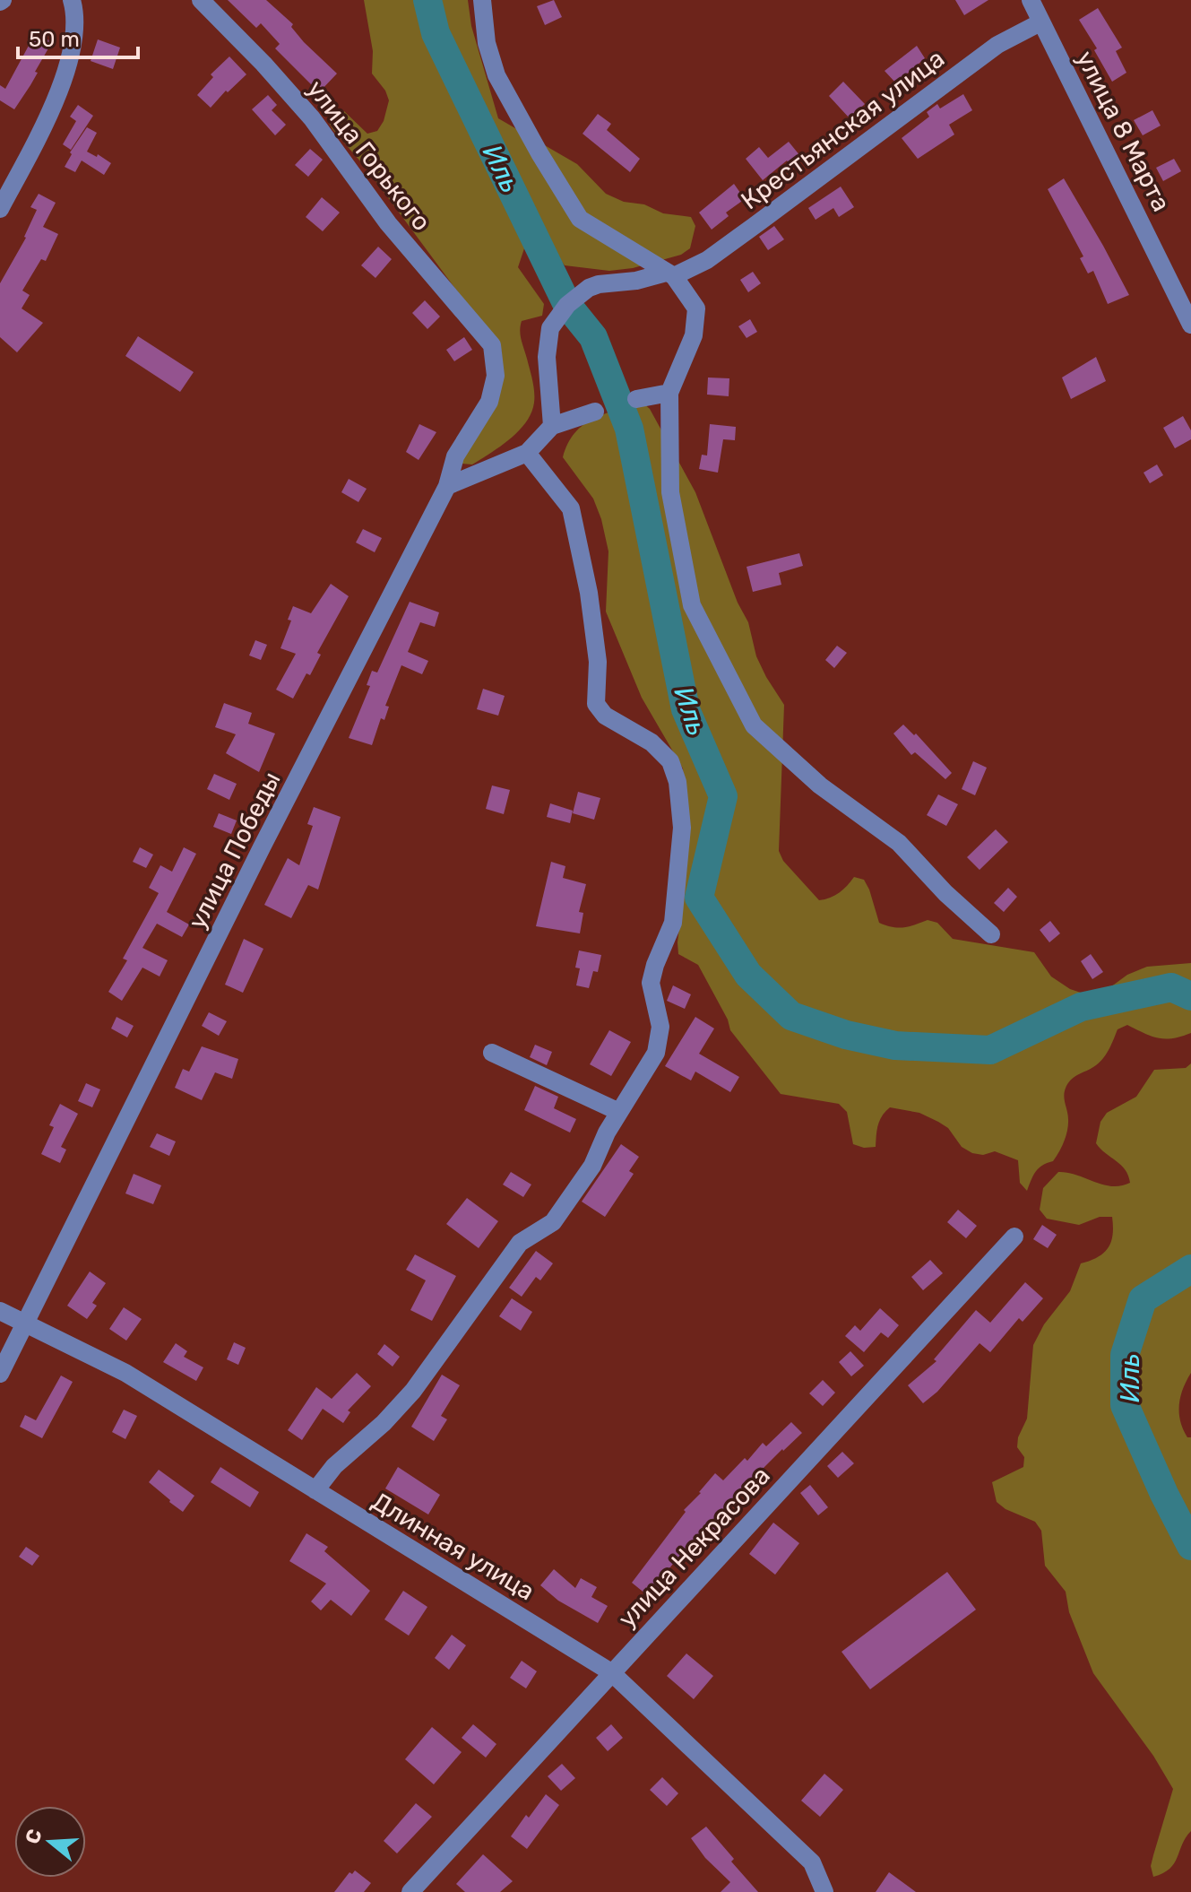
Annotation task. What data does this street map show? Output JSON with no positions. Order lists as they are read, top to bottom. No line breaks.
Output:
{"streets":{"street":["Крестьянская улица","улица 8 Марта","улица Горького","улица Победы","Длинная улица","улица Некрасова"]},"crossings":[["Крестьянская улица","улица 8 Марта"],["улица Горького","улица Победы"],["улица Победы","Длинная улица"],["Длинная улица","улица Некрасова"]],"water":["Иль"],"scale_bar":"50 m","north":"left"}
